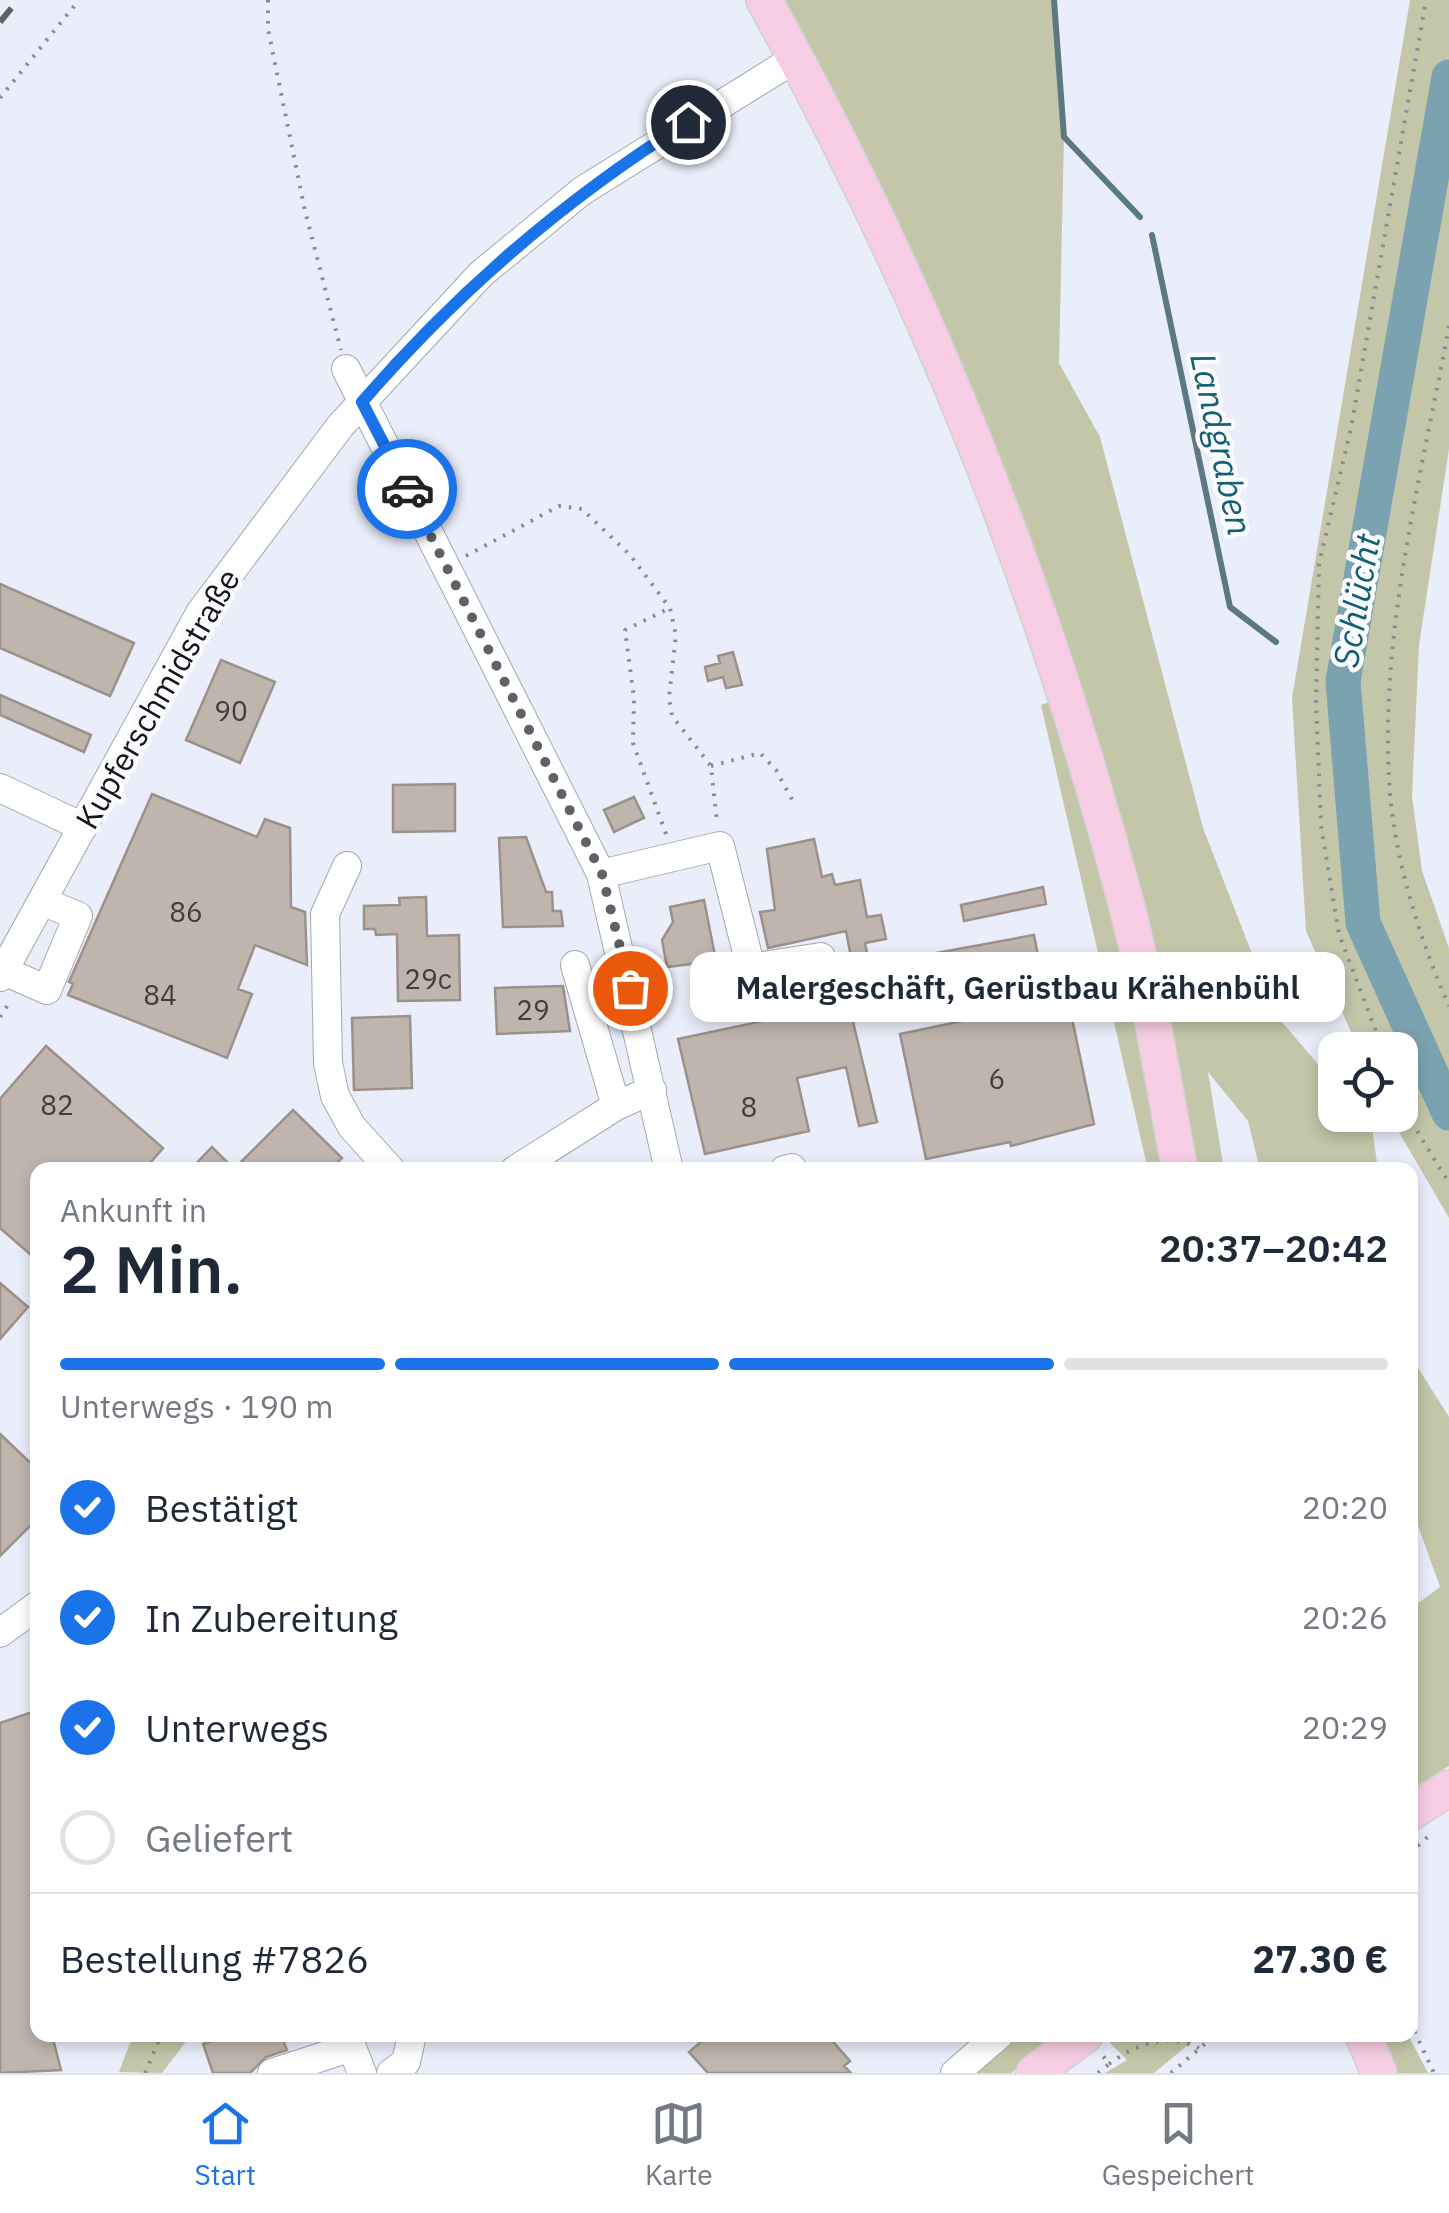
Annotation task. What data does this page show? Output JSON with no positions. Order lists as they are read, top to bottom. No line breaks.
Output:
{"streets":{"street":["Kupferschmidstraße"]},"water":["Landgraben","Schlücht"],"places":["Malergeschäft, Gerüstbau Krähenbühl"],"house_numbers":["90","86","29c","84","29","6","82","8"],"page":{"bubble":"Malergeschäft, Gerüstbau Krähenbühl","heading":["2 Min.","Ankunft in","20:37–20:42"],"panel":["Bestellung #7826","27.30 €"],"bar":"Unterwegs · 190 m","list":[["Bestätigt","20:20"],["In Zubereitung","20:26"],["Unterwegs","20:29"],"Geliefert"],"tabs":["Start","Karte","Gespeichert"]}}
